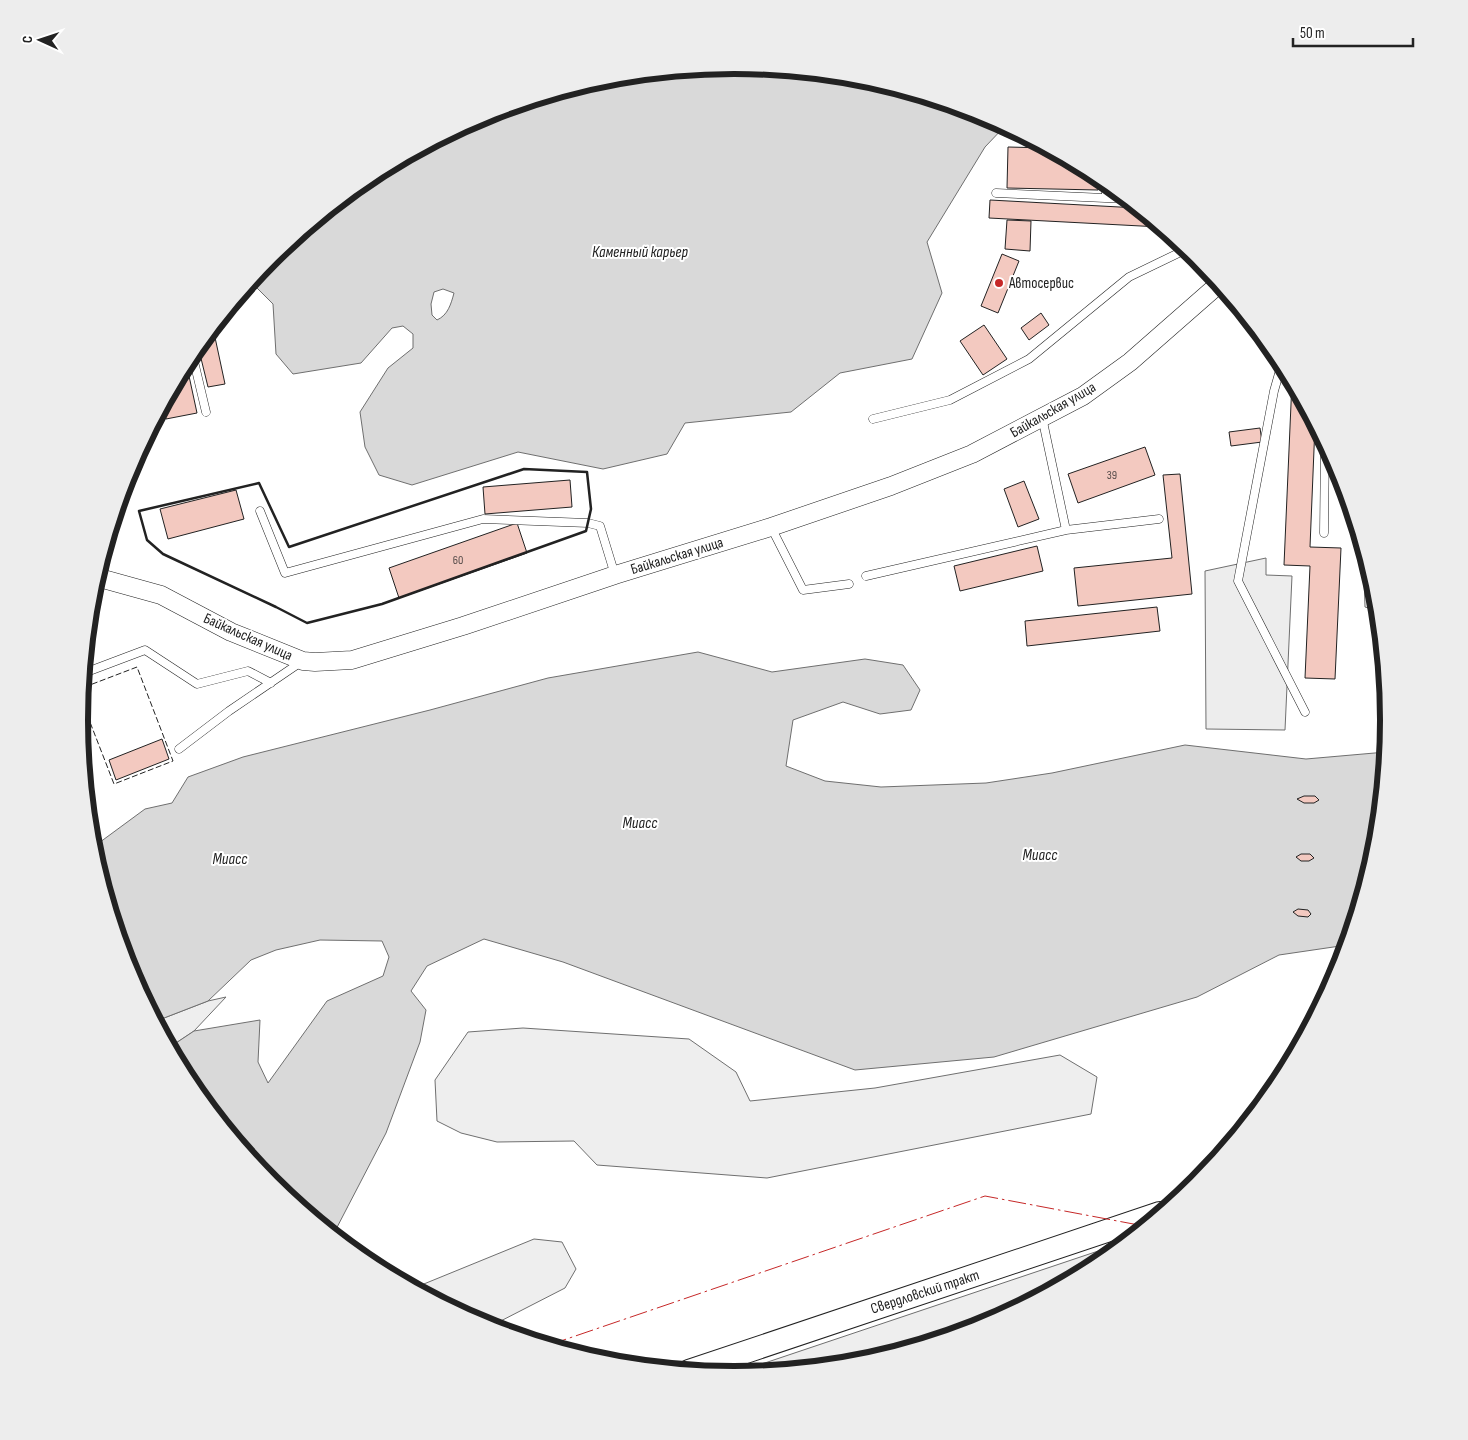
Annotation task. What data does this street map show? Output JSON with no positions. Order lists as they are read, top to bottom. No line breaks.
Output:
{"streets":{"main road":["Свердловский тракт"],"street":["Байкальская улица"]},"water":["Каменный карьер","Миасс"],"places":["Автосервис"],"house_numbers":["39","60"],"scale_bar":"50 m","north":"left"}
